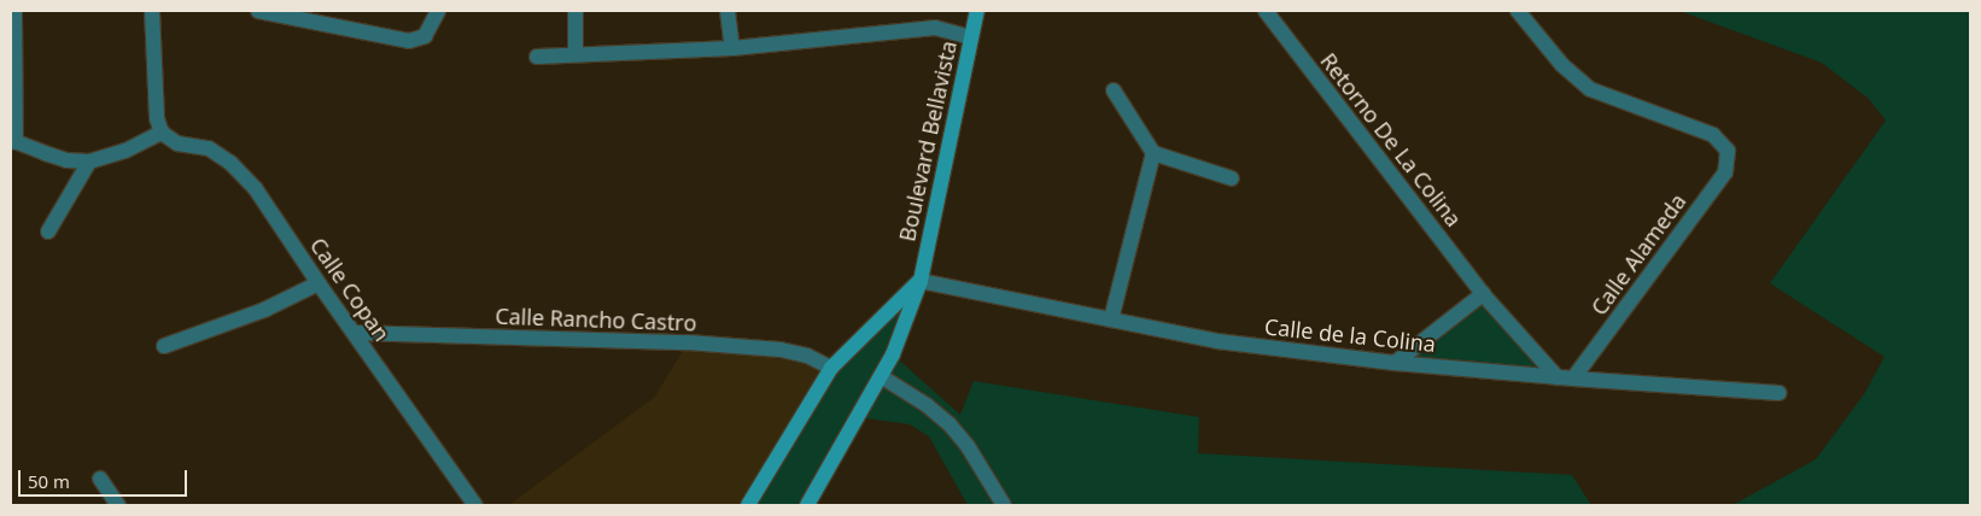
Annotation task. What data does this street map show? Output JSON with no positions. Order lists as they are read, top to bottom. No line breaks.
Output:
{"streets":{"main road":["Boulevard Bellavista"],"street":["Retorno De La Colina","Calle Alameda","Calle Copan","Calle Rancho Castro","Calle de la Colina"]},"crossings":[["Retorno De La Colina","Calle Alameda"],["Retorno De La Colina","Calle de la Colina"],["Boulevard Bellavista","Calle de la Colina"],["Calle Alameda","Calle de la Colina"],["Calle Copan","Calle Rancho Castro"]],"scale_bar":"50 m"}
